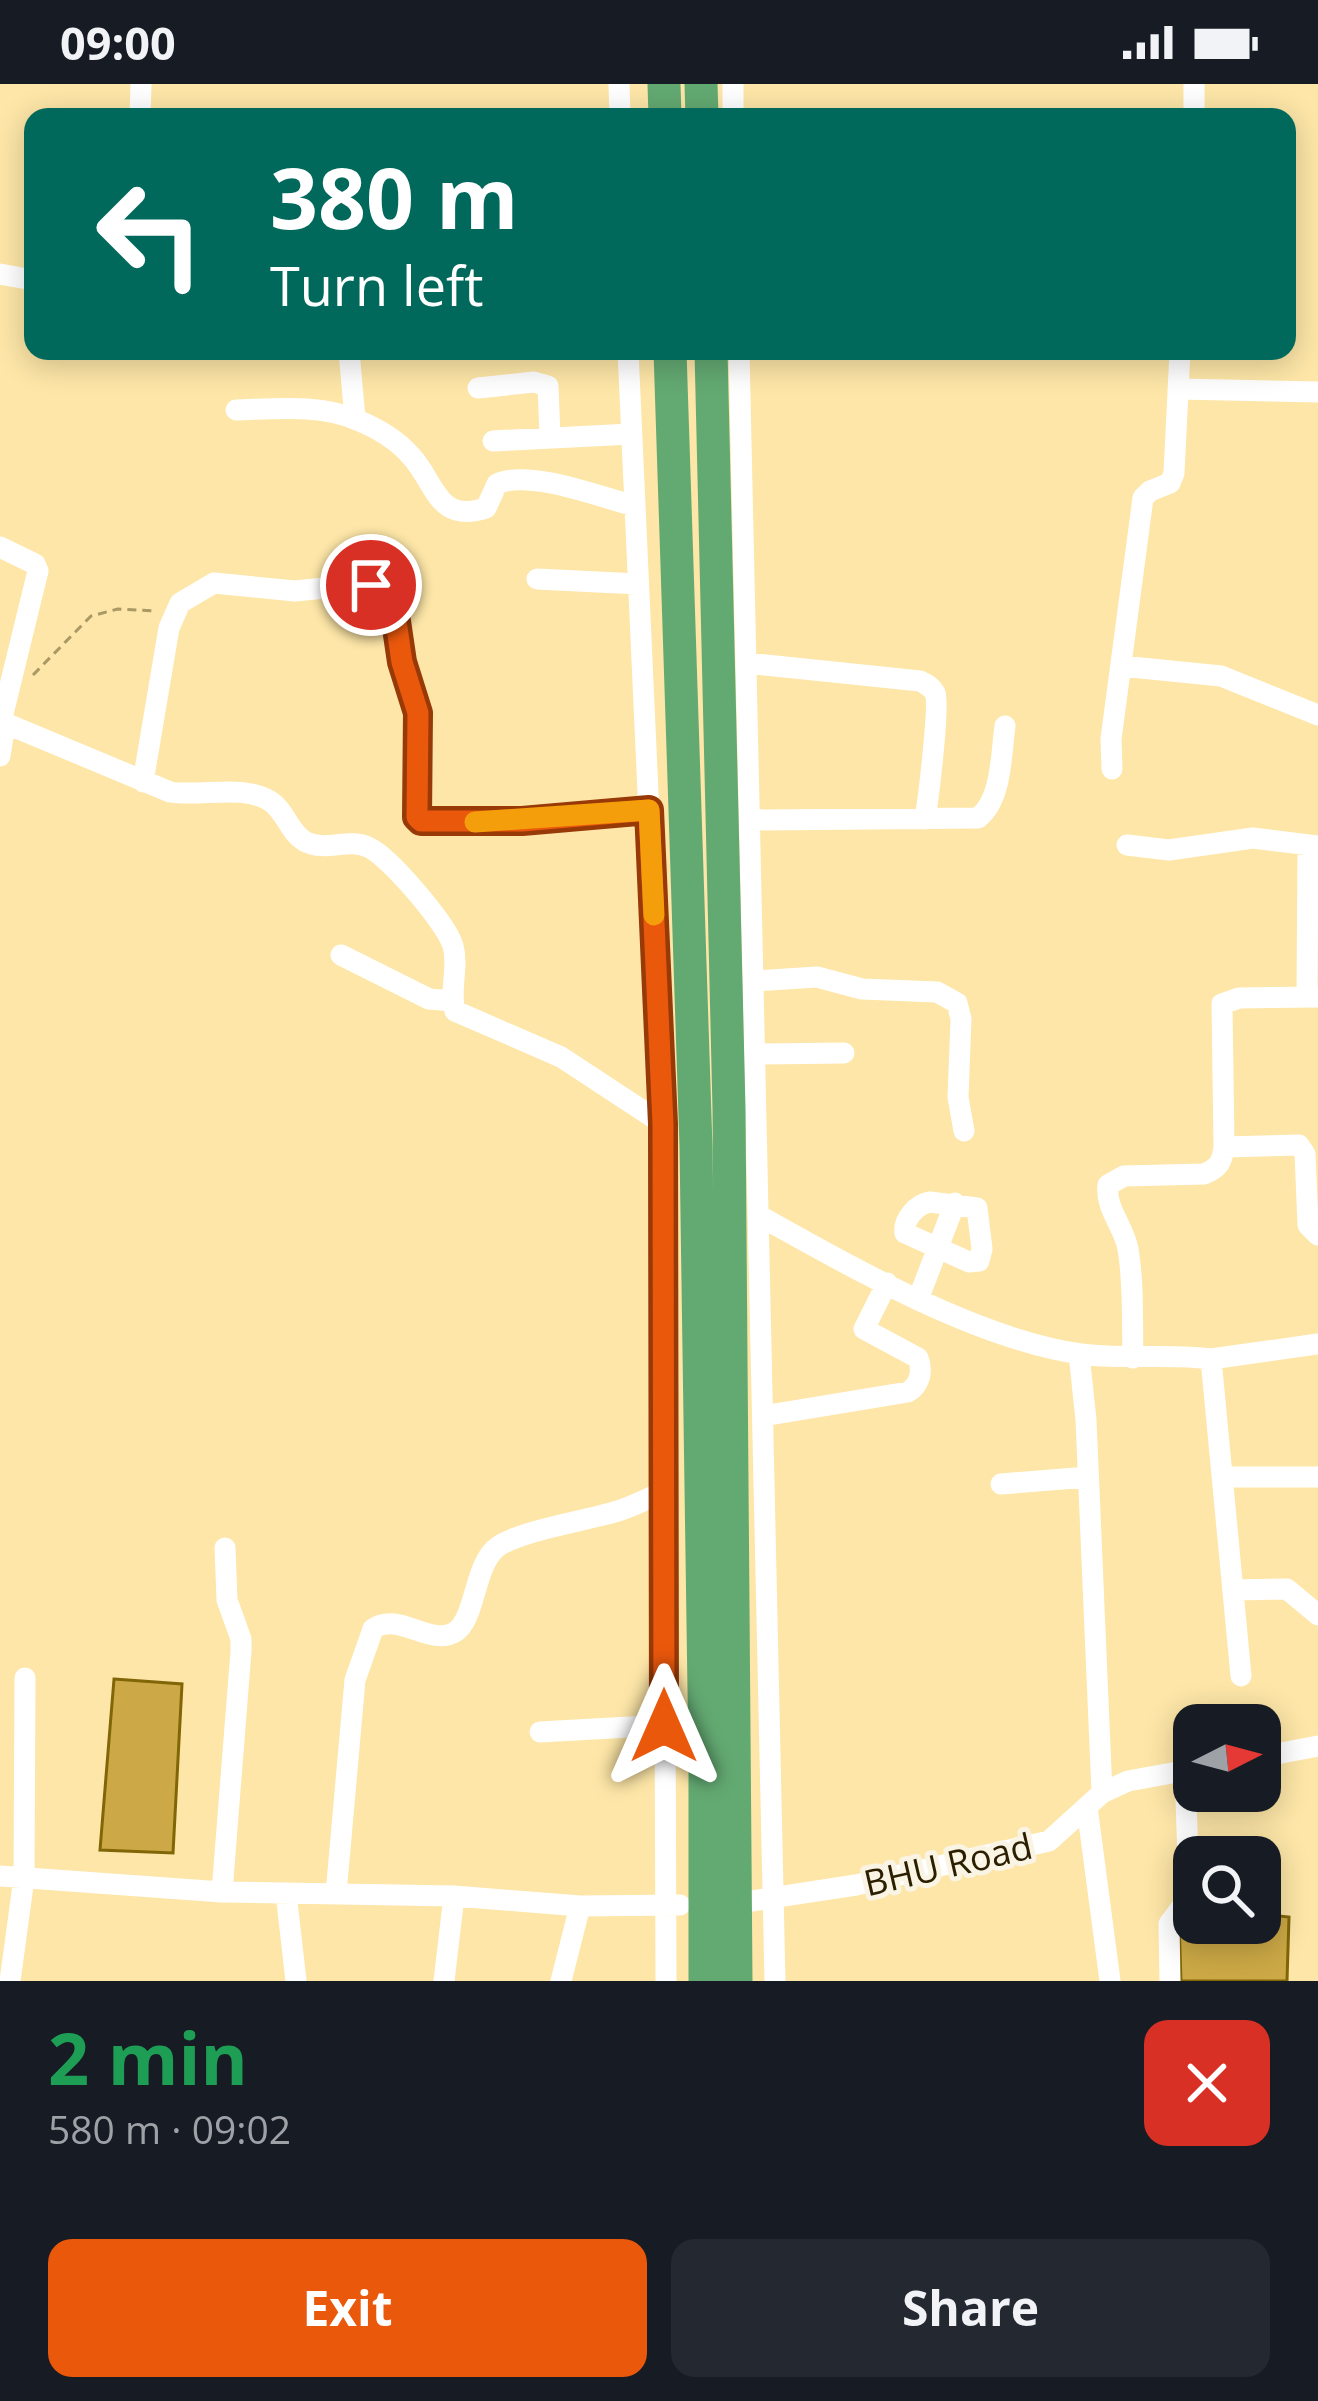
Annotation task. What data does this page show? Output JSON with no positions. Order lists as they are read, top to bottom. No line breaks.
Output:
{"streets":{"street":["BHU Road"]},"north":"right","page":{"status":"09:00","turn":["380 m","Turn left"],"heading":["2 min","580 m · 09:02"],"buttons":["Exit","Share"]}}
